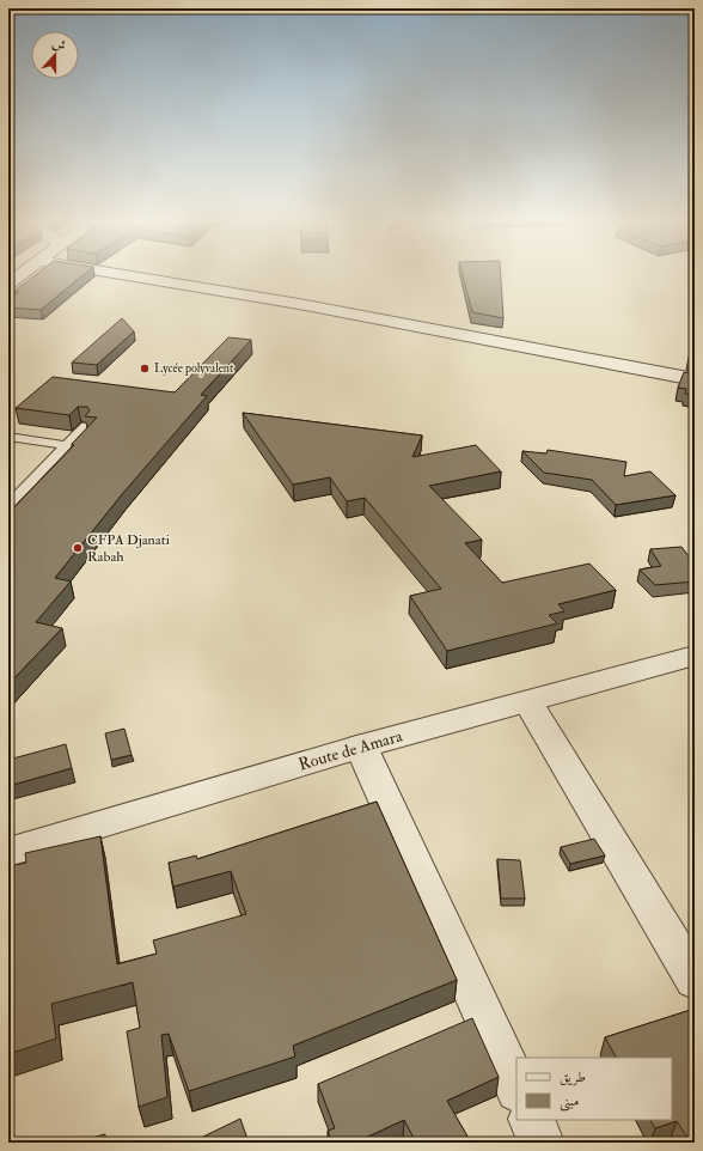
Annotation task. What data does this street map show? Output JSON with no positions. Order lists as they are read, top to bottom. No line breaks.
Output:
{"streets":{"street":["Route de Amara"]},"places":["Lycée polyvalent","CFPA Djanati Rabah"],"legend":["طريق","مبنى"],"north":"top"}
